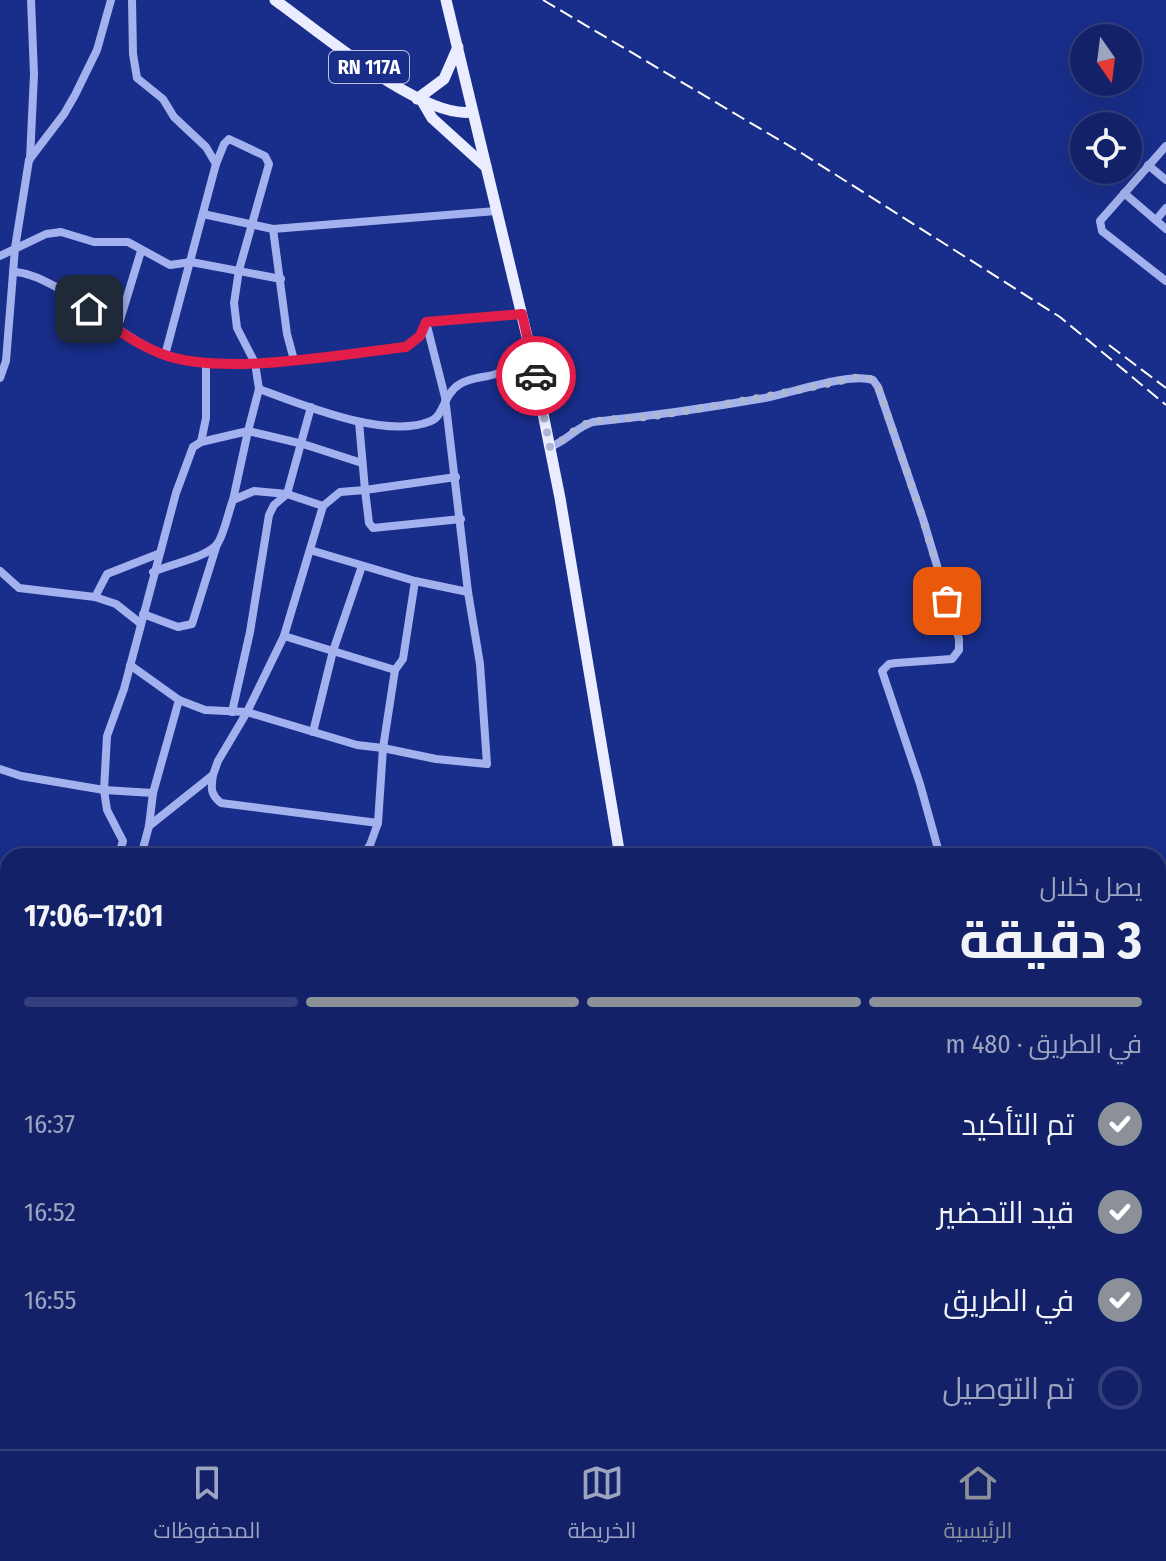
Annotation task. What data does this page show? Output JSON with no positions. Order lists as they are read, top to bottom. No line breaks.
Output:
{"streets":{"main road":["RN 117A"]},"north":"bottom","page":{"heading":["3 دقيقة","يصل خلال","17:01–17:06"],"bar":"في الطريق · 480 m","list":[["تم التأكيد","16:37"],["قيد التحضير","16:52"],["في الطريق","16:55"],"تم التوصيل"],"tabs":["الرئيسية","الخريطة","المحفوظات"]}}
